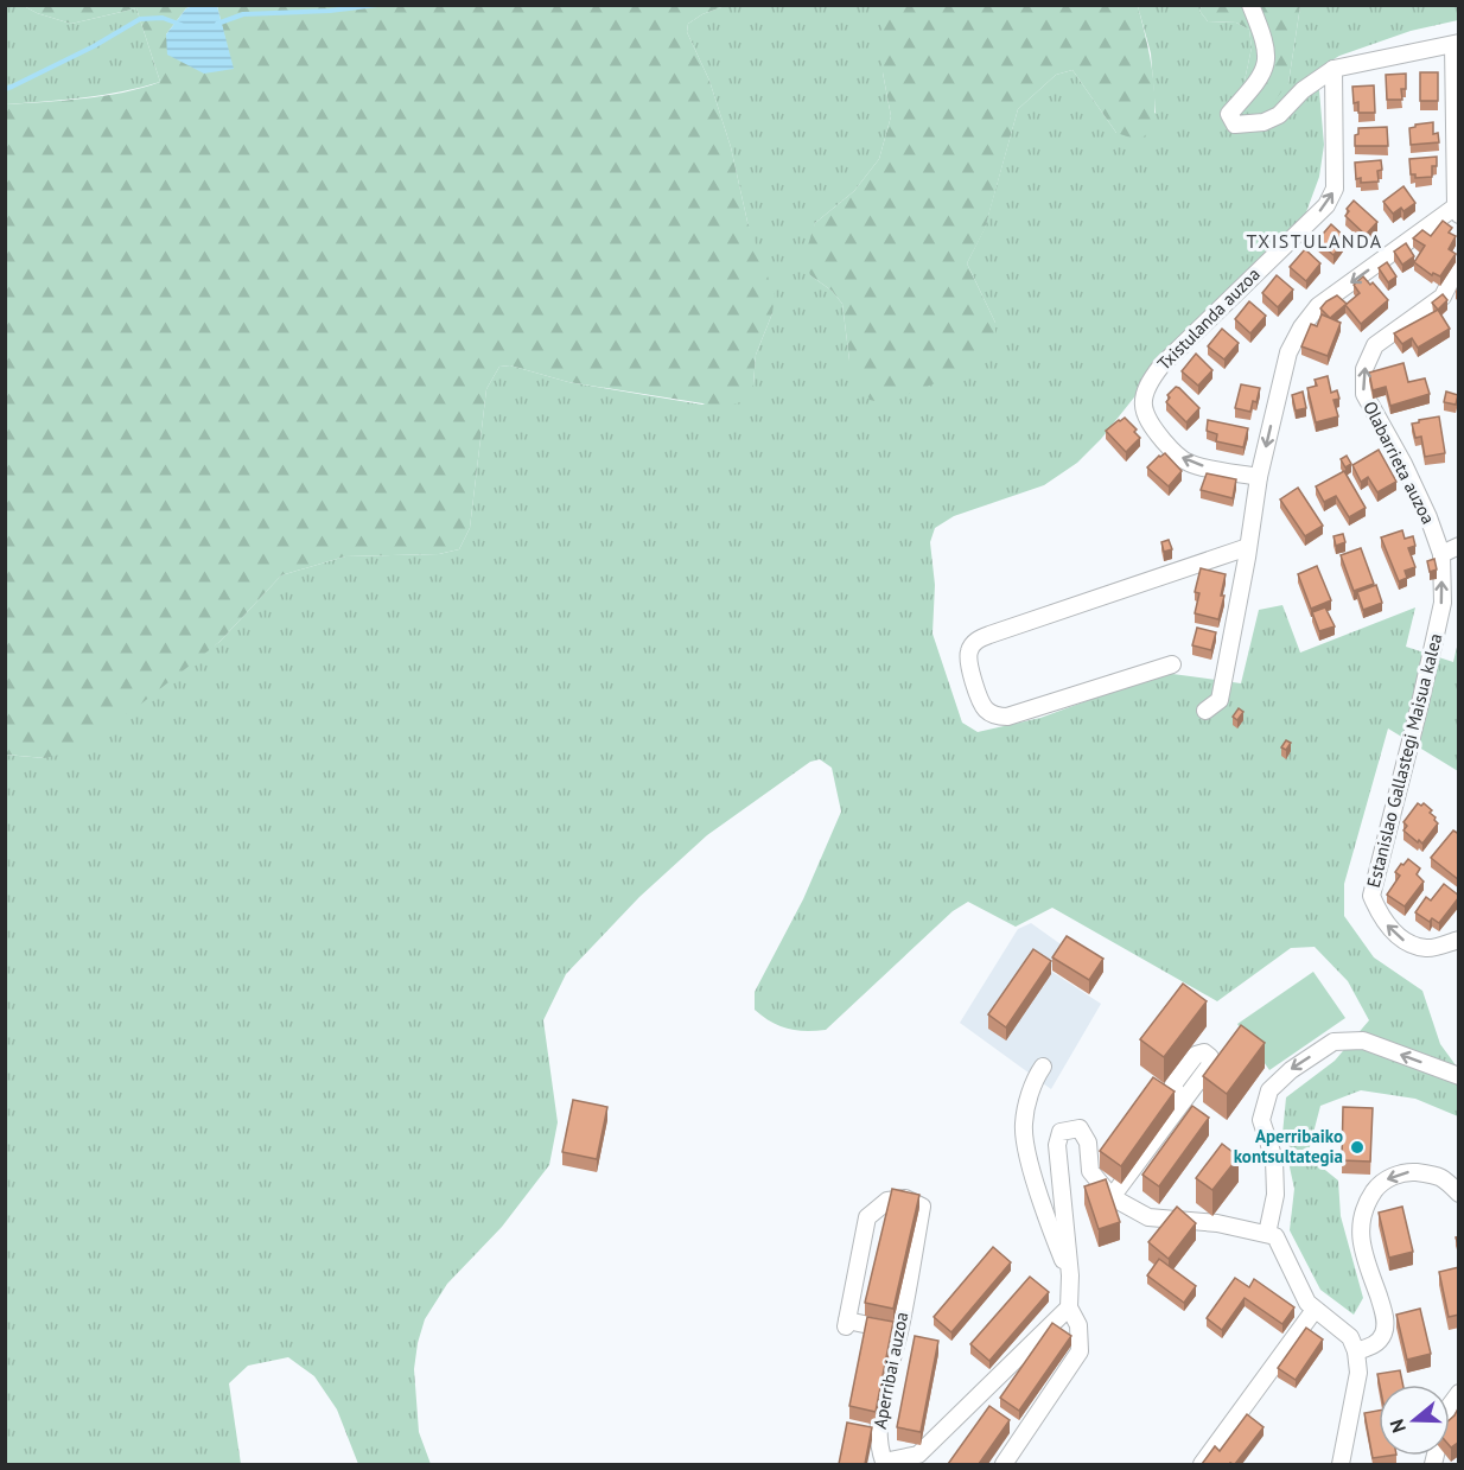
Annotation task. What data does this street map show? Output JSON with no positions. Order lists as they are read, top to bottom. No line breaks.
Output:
{"streets":{"street":["Txistulanda auzoa","Olabarrieta auzoa","Estanislao Gallastegi Maisua kalea","Aperribai auzoa"]},"crossings":[["Olabarrieta auzoa","Estanislao Gallastegi Maisua kalea"]],"one_way":["Olabarrieta auzoa","Estanislao Gallastegi Maisua kalea"],"districts":["TXISTULANDA"],"places":["Aperribaiko kontsultategia"],"north":"left"}
